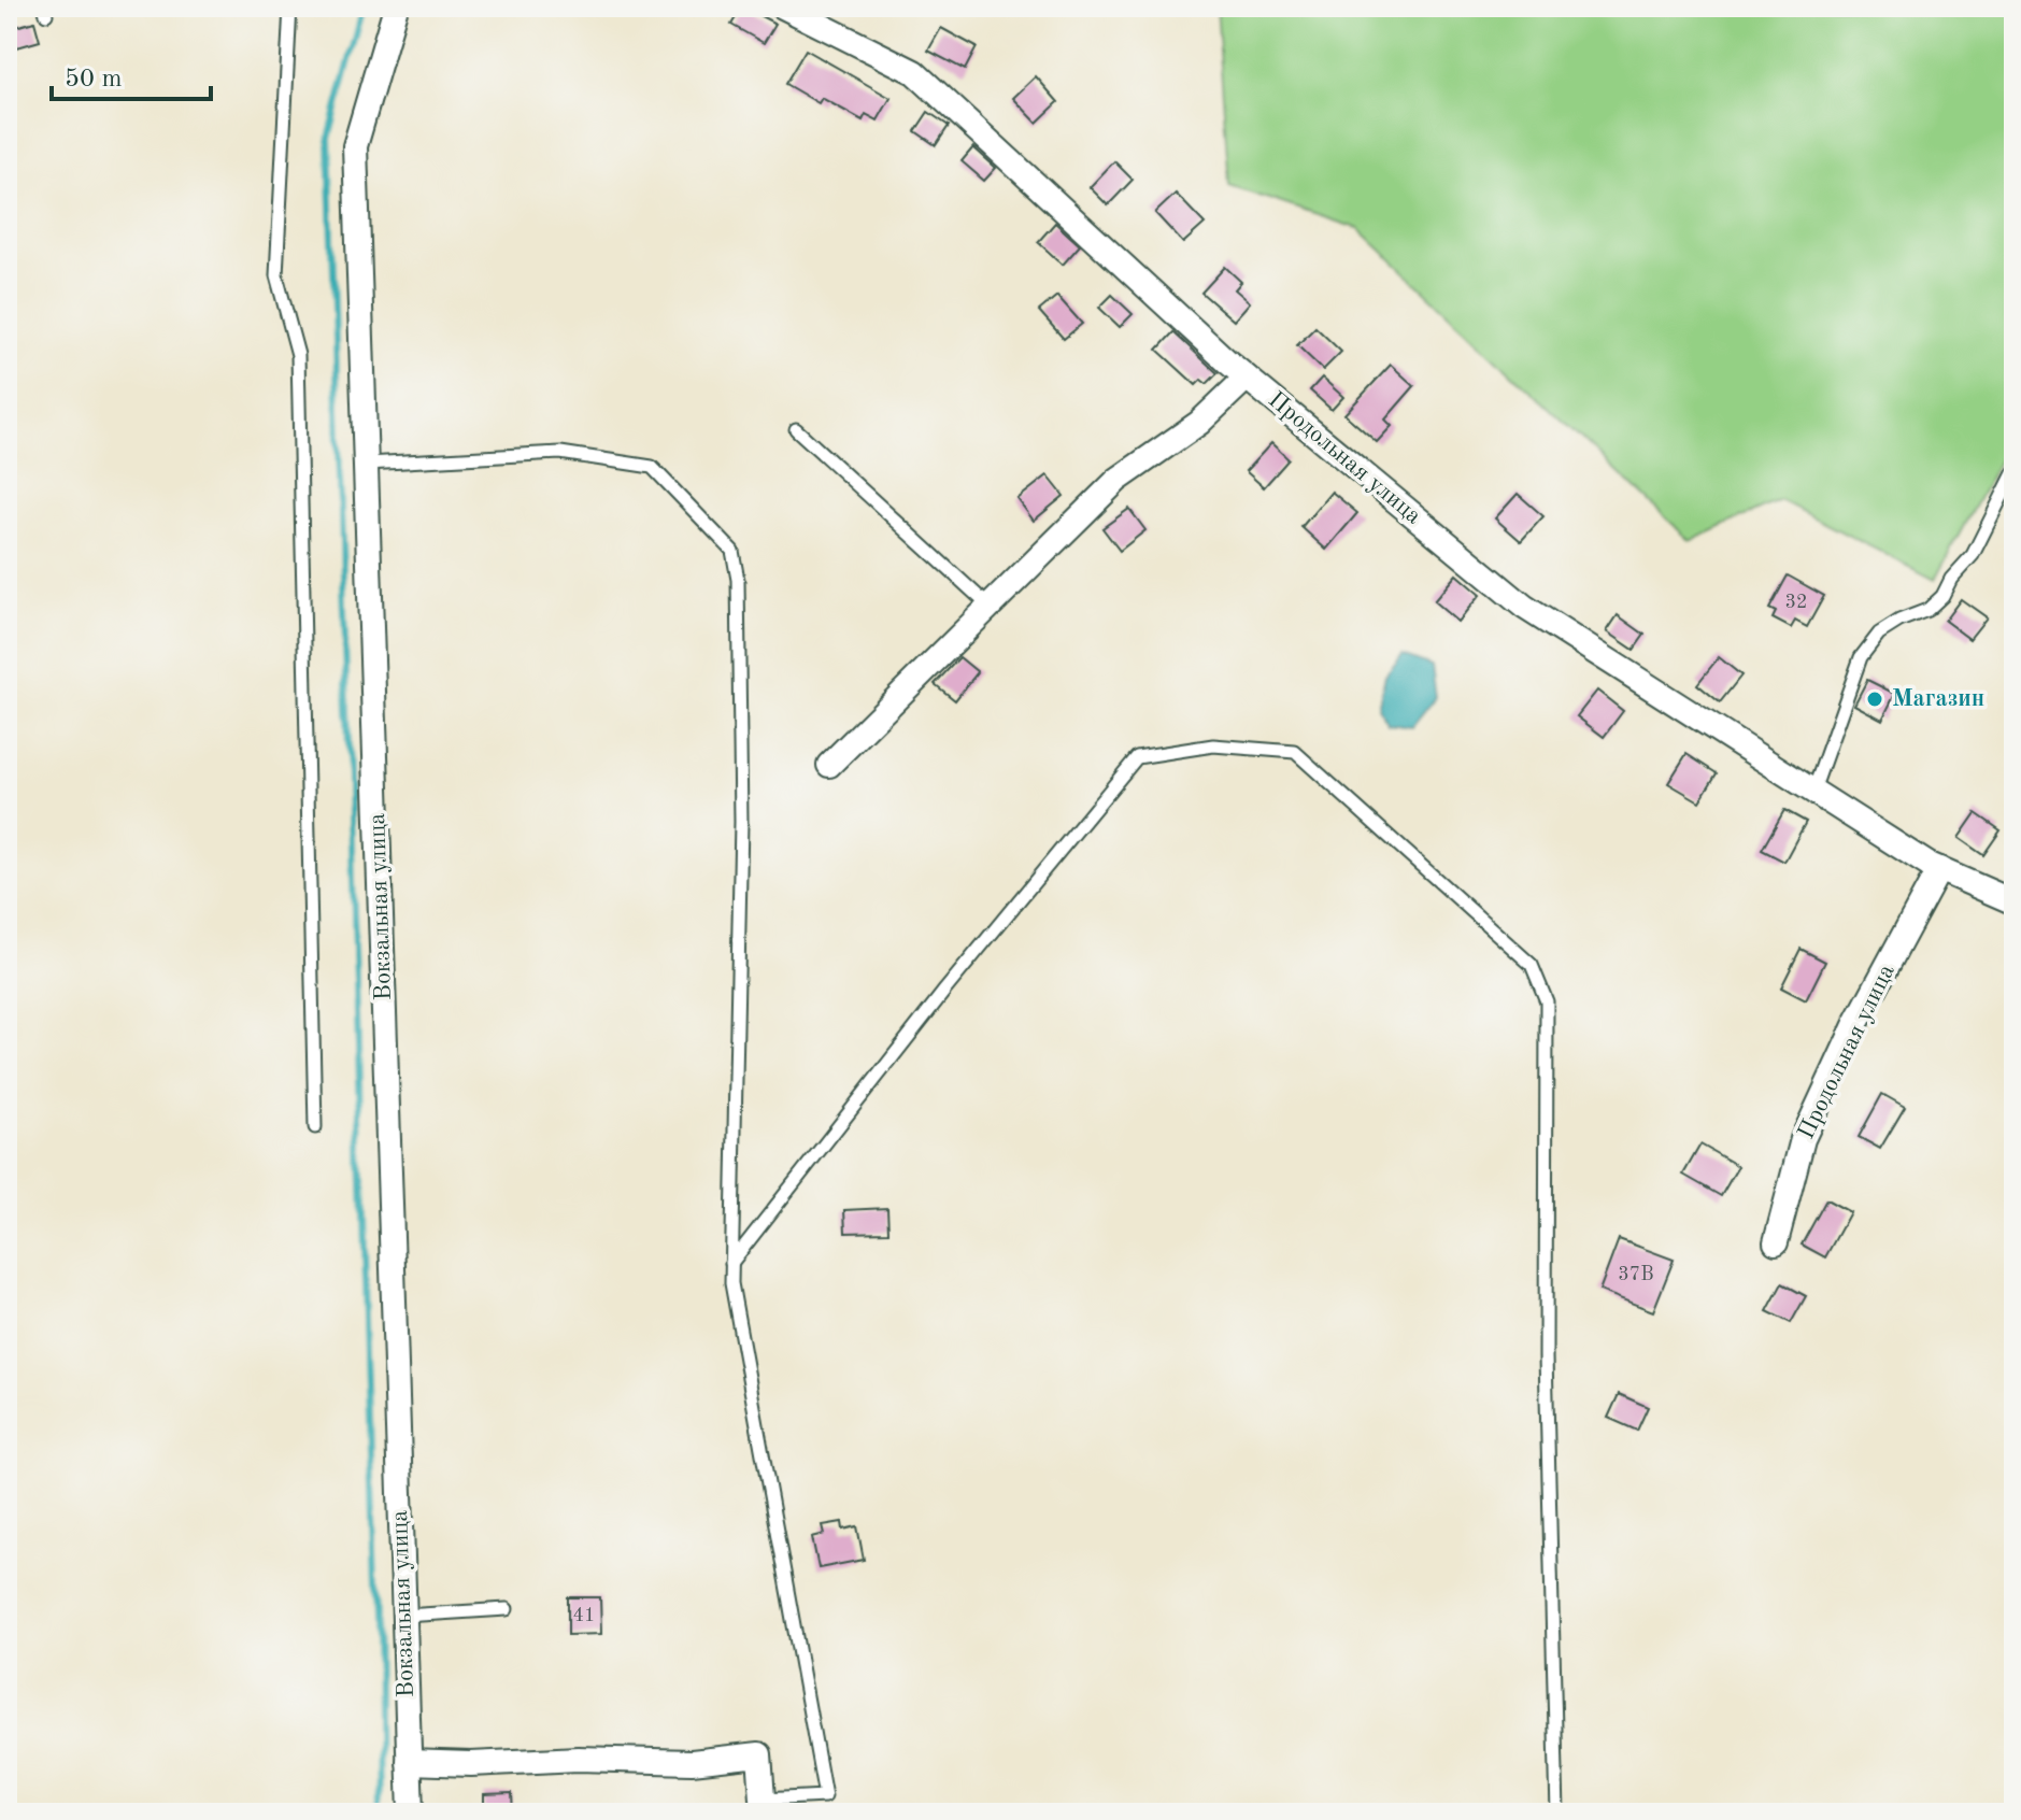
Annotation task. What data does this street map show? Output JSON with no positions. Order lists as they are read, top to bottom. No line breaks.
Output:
{"streets":{"street":["Продольная улица","Вокзальная улица"]},"places":["Магазин"],"house_numbers":["32","37В","41"],"scale_bar":"50 m"}
